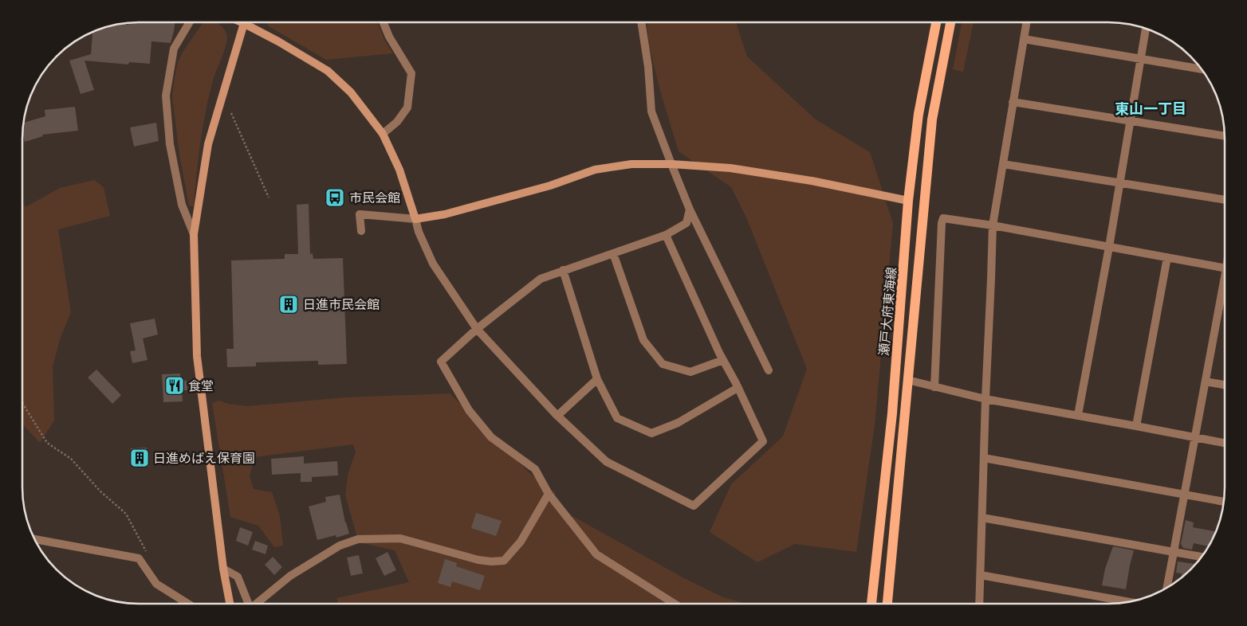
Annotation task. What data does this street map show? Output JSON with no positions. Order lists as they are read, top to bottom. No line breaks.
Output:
{"streets":{"main road":["瀬戸大府東海線"]},"districts":["東山一丁目"],"places":{"bus stop":["市民会館"],"building":["日進市民会館","日進めばえ保育園"],"restaurant":["食堂"]}}
